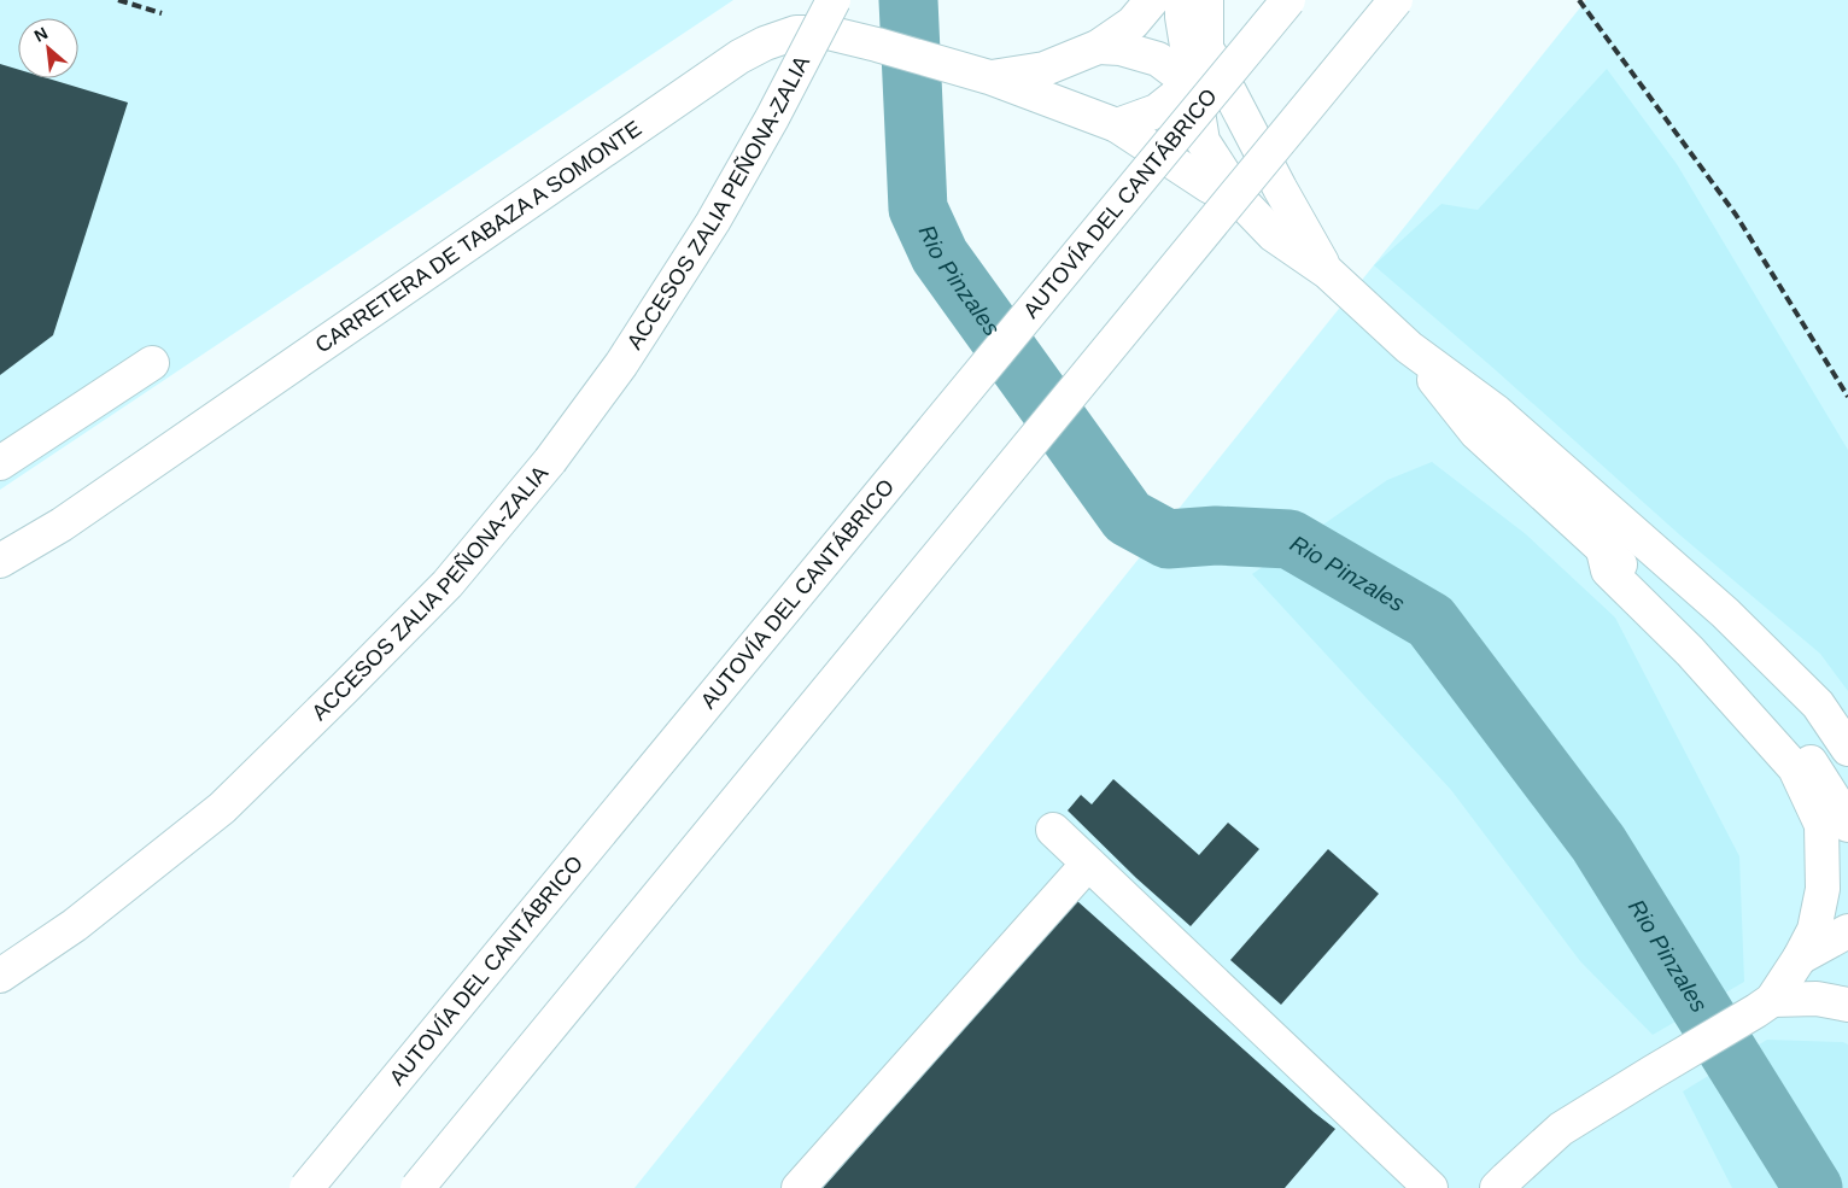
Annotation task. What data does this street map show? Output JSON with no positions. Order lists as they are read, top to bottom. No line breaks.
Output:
{"streets":{"main road":["ACCESOS ZALIA PEÑONA-ZALIA","AUTOVÍA DEL CANTÁBRICO","CARRETERA DE TABAZA A SOMONTE"]},"water":["Rio Pinzales"],"north":"top left"}
